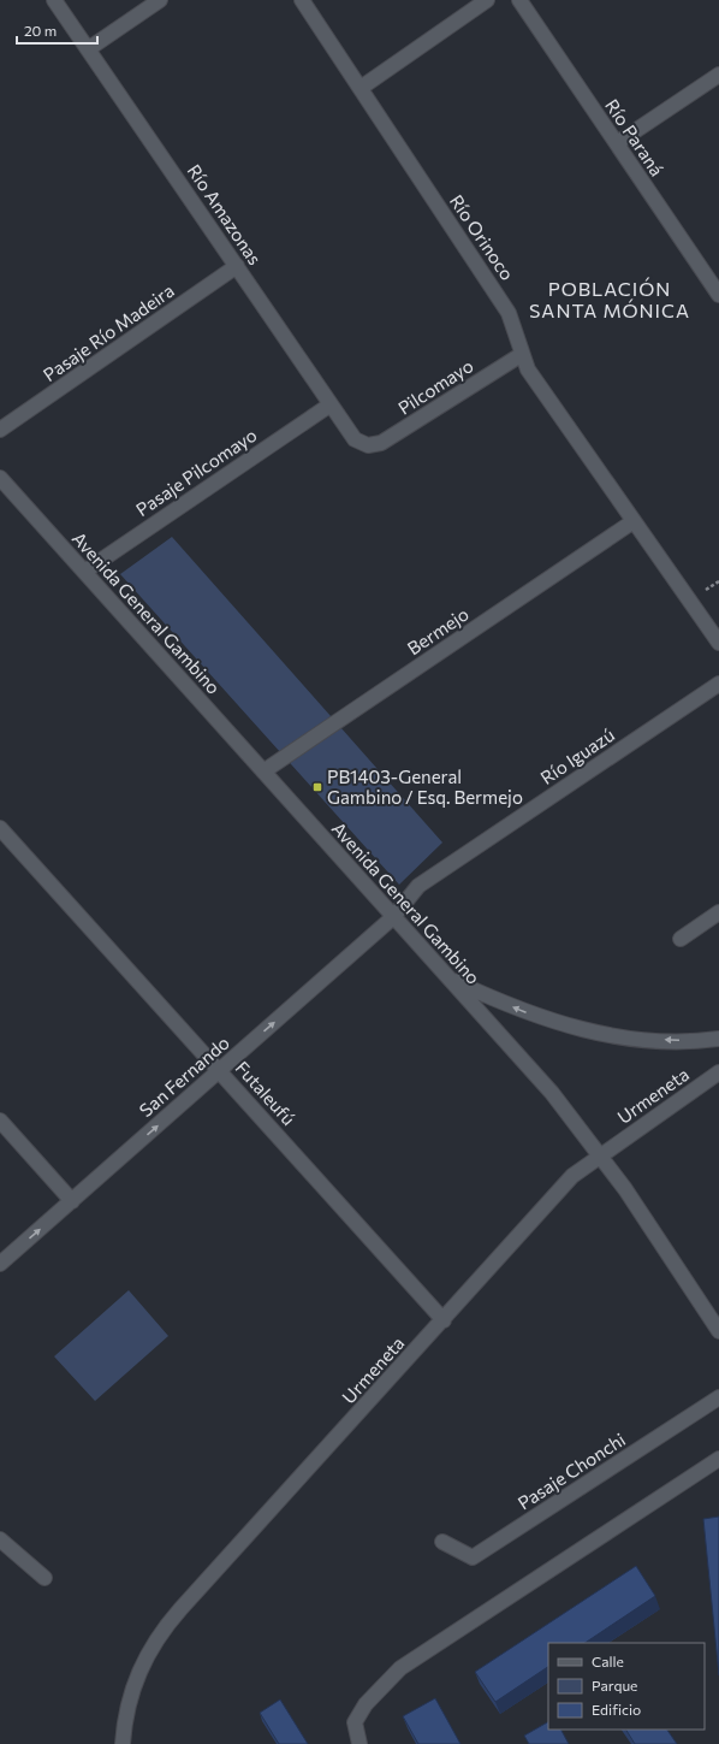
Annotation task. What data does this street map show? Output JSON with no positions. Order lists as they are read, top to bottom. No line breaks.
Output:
{"streets":{"street":["Río Paraná","Río Amazonas","Río Orinoco","Pasaje Río Madeira","Pilcomayo","Pasaje Pilcomayo","Avenida General Gambino","Bermejo","Río Iguazú","San Fernando","Futaleufú","Urmeneta","Pasaje Chonchi"]},"crossings":[["Río Amazonas","Pasaje Río Madeira"],["Río Amazonas","Pilcomayo"],["Río Amazonas","Pasaje Pilcomayo"],["Río Orinoco","Pilcomayo"],["Río Orinoco","Bermejo"],["Pasaje Pilcomayo","Avenida General Gambino"],["Avenida General Gambino","Bermejo"],["Avenida General Gambino","Río Iguazú"],["Avenida General Gambino","San Fernando"],["Avenida General Gambino","Urmeneta"],["Río Iguazú","San Fernando"],["San Fernando","Futaleufú"],["Futaleufú","Urmeneta"]],"one_way":["San Fernando"],"districts":["POBLACIÓN SANTA MÓNICA"],"places":{"transit":["PB1403-General Gambino / Esq. Bermejo"]},"legend":["Calle","Parque","Edificio"],"scale_bar":"20 m"}
